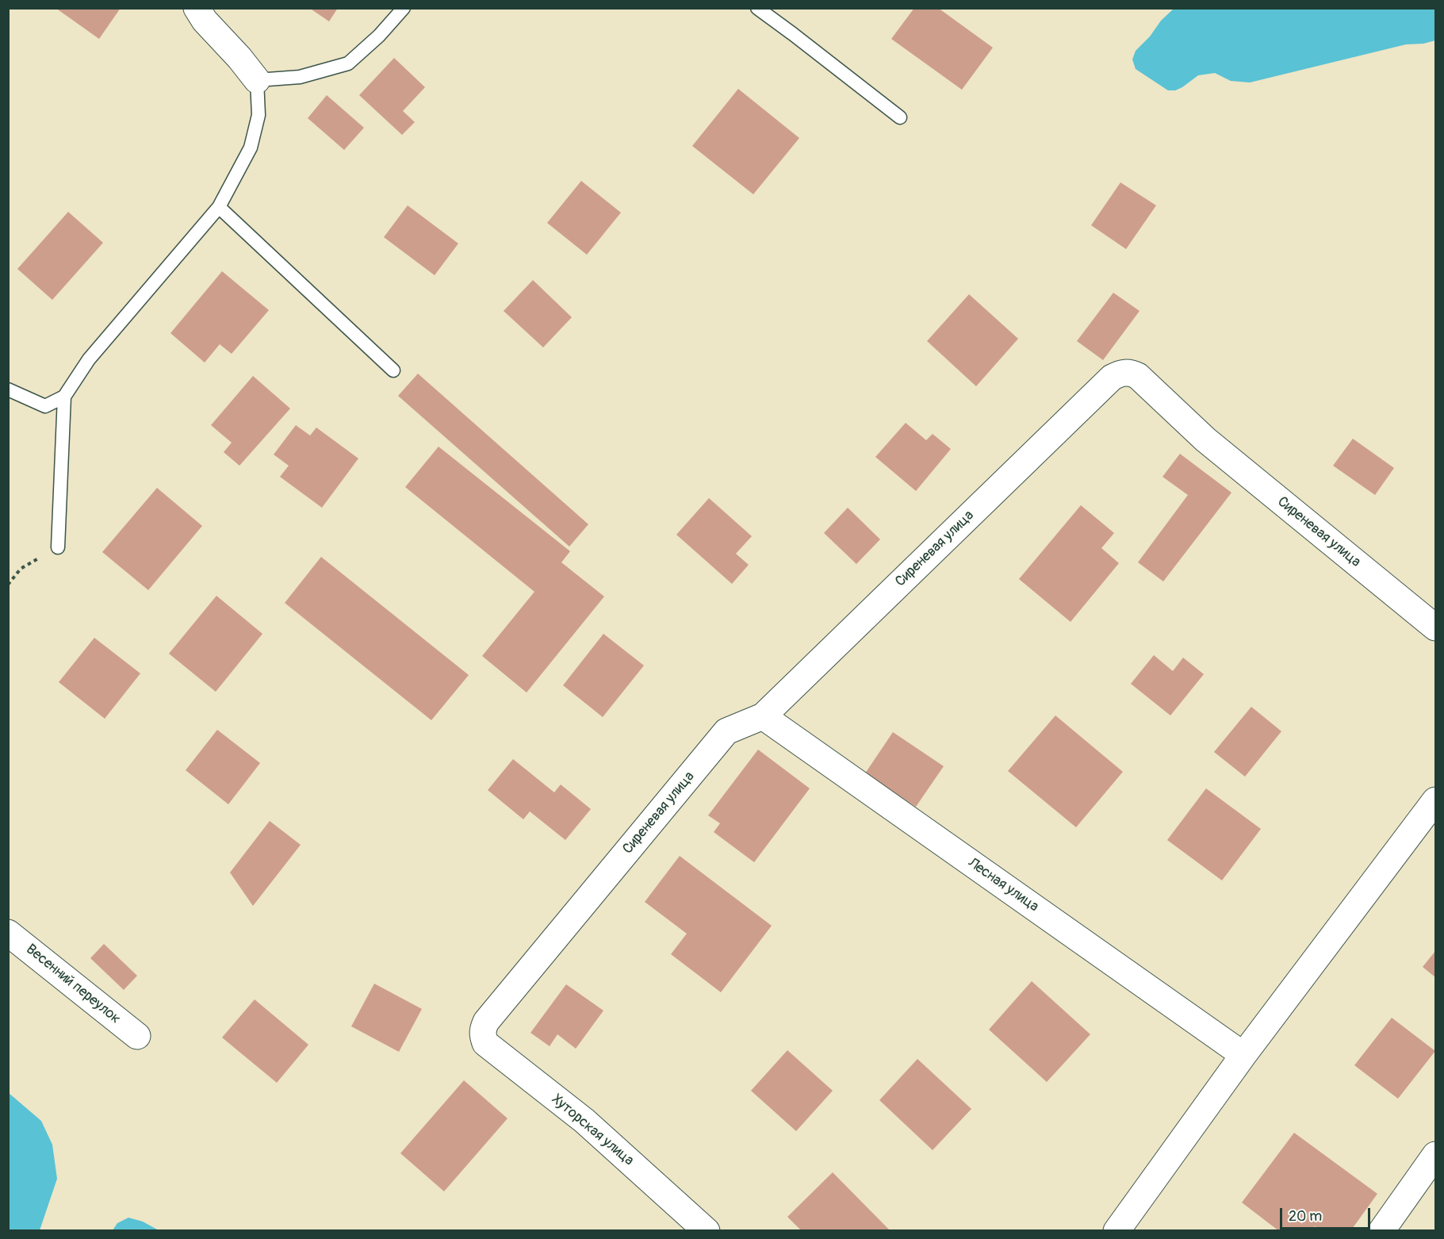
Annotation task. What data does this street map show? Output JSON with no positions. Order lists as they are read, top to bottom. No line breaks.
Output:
{"streets":{"street":["Сиреневая улица","Лесная улица","Весенний переулок","Хуторская улица"]},"crossings":[["Сиреневая улица","Лесная улица"],["Сиреневая улица","Хуторская улица"]],"scale_bar":"20 m"}
